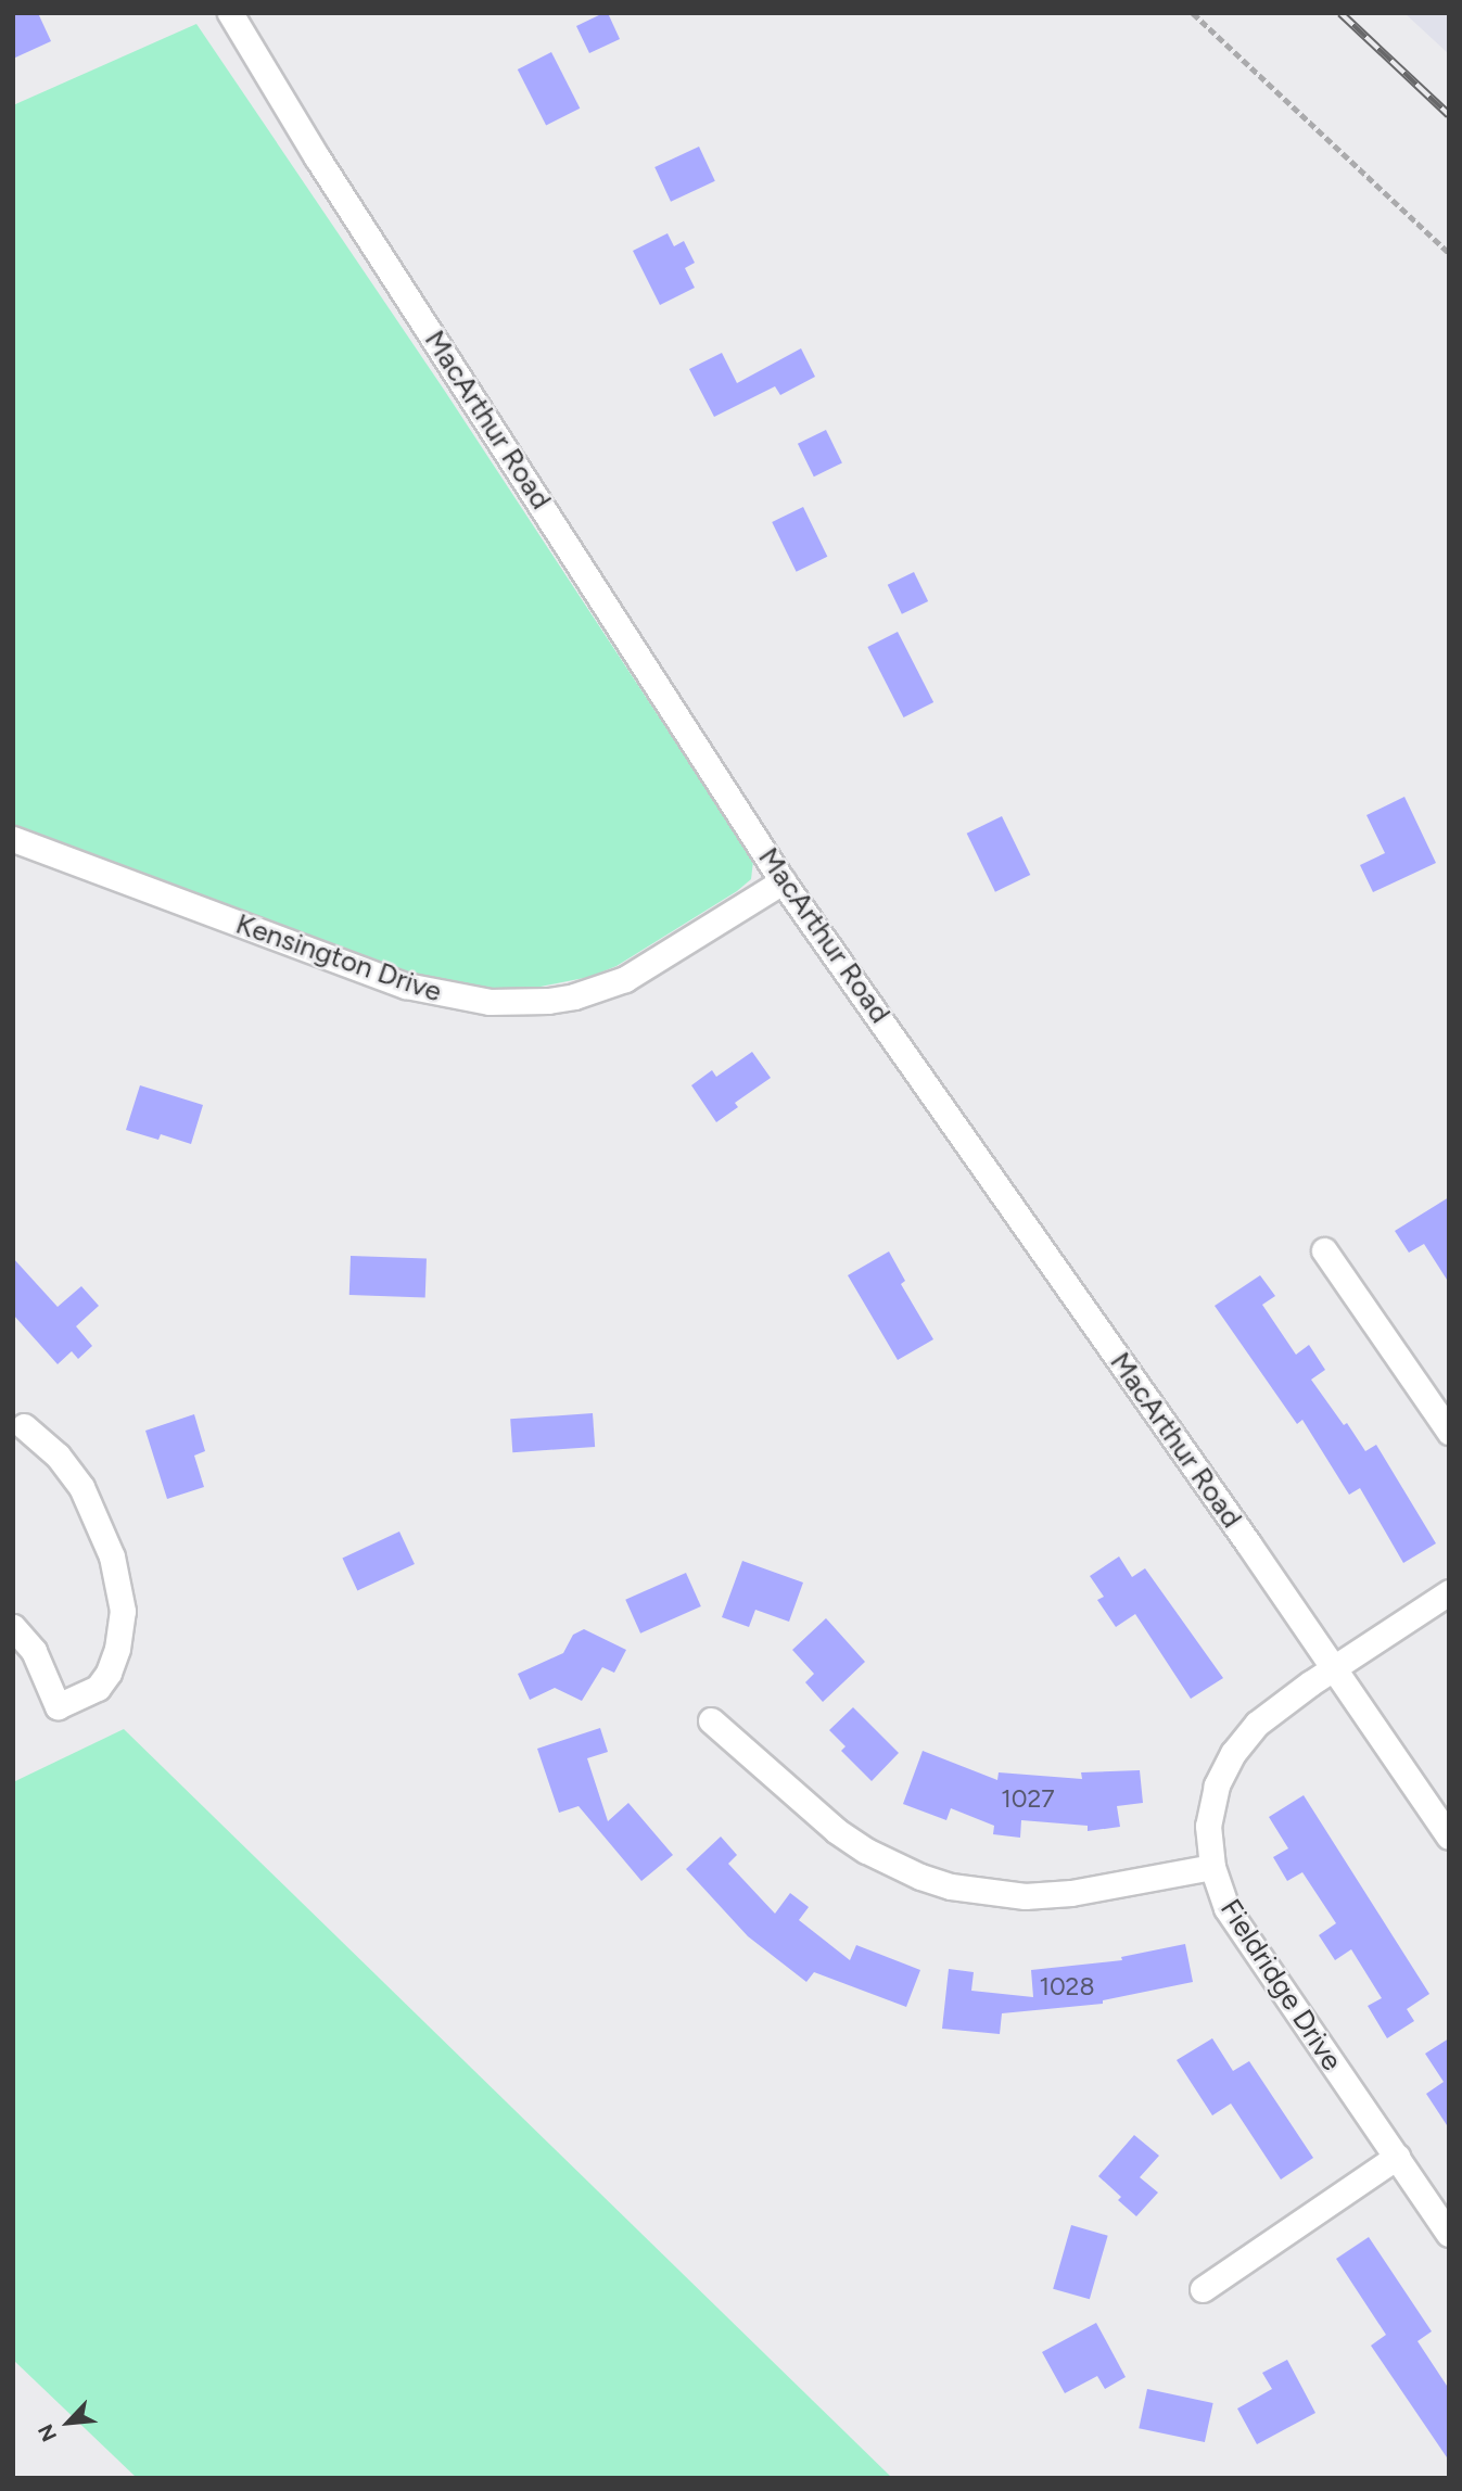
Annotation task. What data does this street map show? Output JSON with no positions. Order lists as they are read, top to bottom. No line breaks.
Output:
{"streets":{"street":["MacArthur Road","Kensington Drive","Fieldridge Drive"]},"crossings":[["MacArthur Road","Kensington Drive"],["MacArthur Road","Fieldridge Drive"]],"house_numbers":["1027","1028"],"north":"bottom left"}
